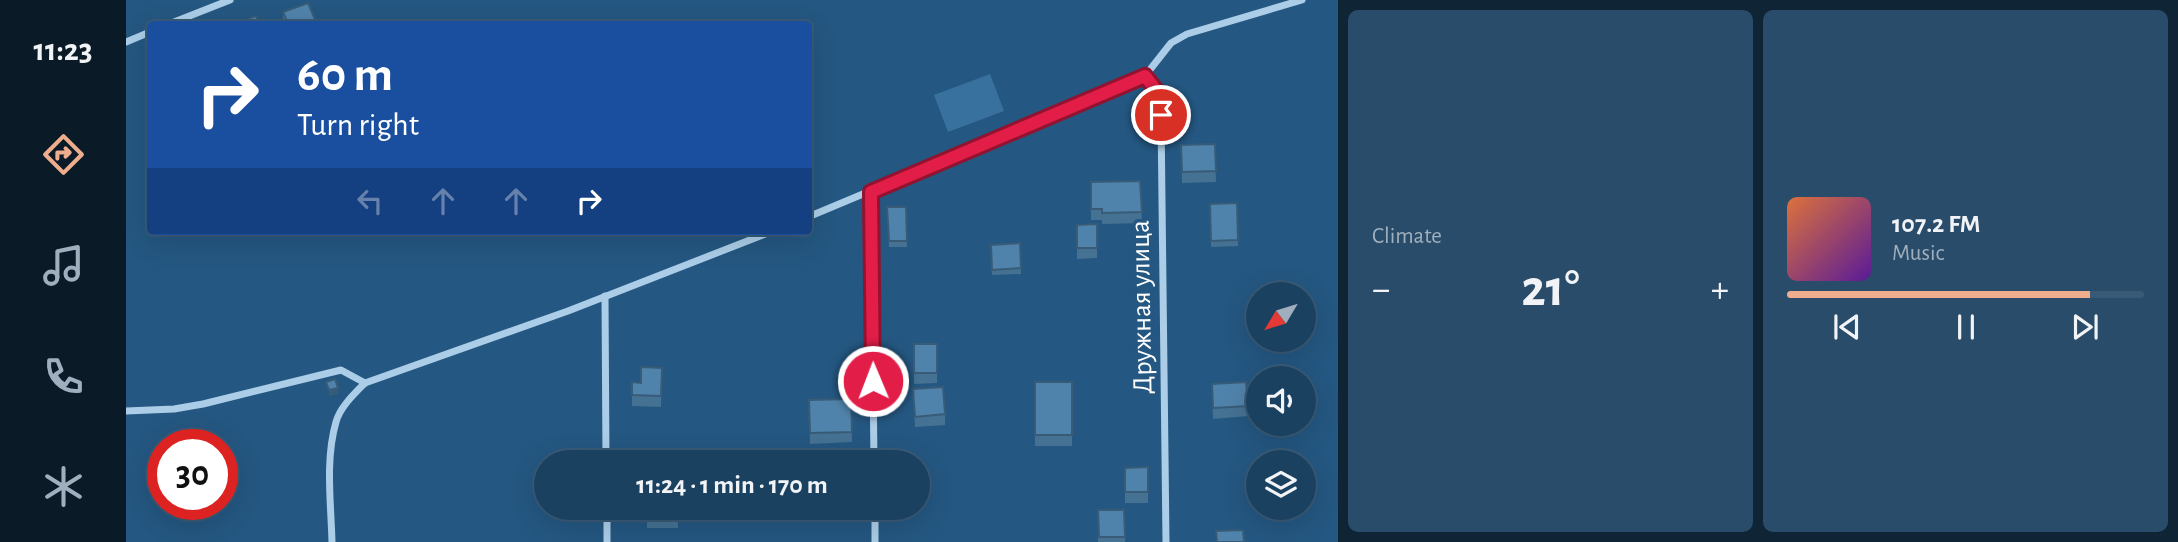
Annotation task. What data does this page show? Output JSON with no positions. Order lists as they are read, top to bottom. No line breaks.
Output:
{"streets":{"street":["Дружная улица"]},"north":"bottom left","page":{"tabs":"11:23","tile":"Climate","turn":["60 m","Turn right"],"song":["107.2 FM","Music"],"heat":["−","21°","+"],"limit":"30","trip":"11:24 · 1 min · 170 m"}}
